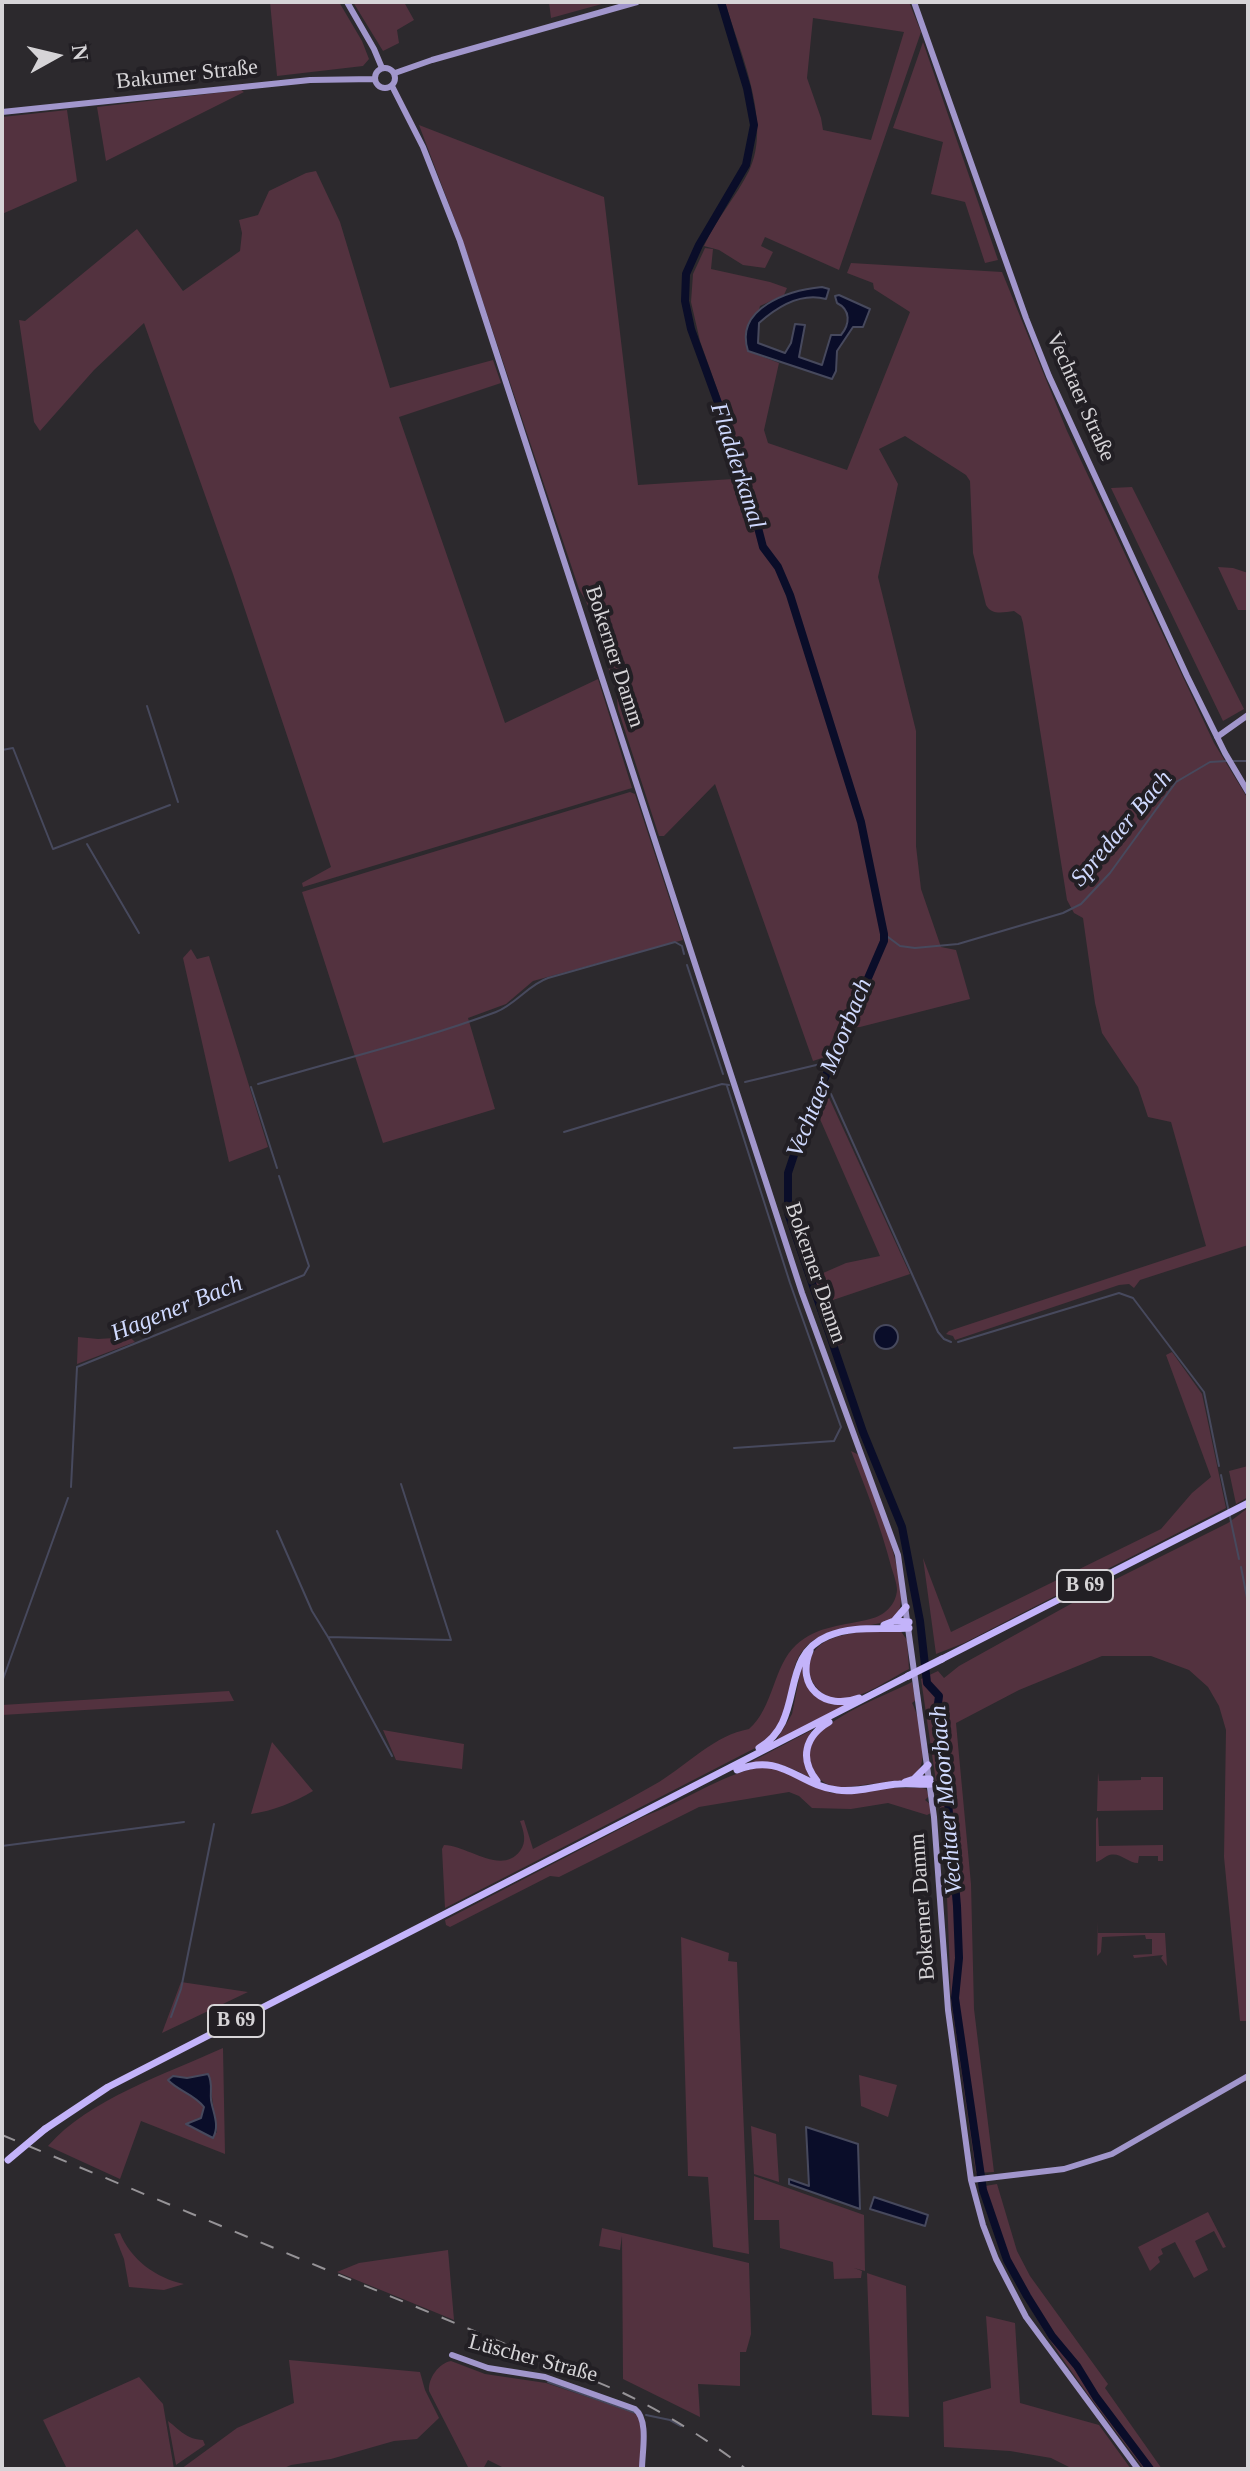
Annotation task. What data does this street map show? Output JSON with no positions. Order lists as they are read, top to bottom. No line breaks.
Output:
{"streets":{"main road":["Bakumer Straße","Vechtaer Straße","Bokerner Damm","B 69","Lüscher Straße"]},"crossings":[["Bakumer Straße","Bokerner Damm"]],"water":["Fladderkanal","Spredaer Bach","Vechtaer Moorbach","Hagener Bach"],"north":"right"}
